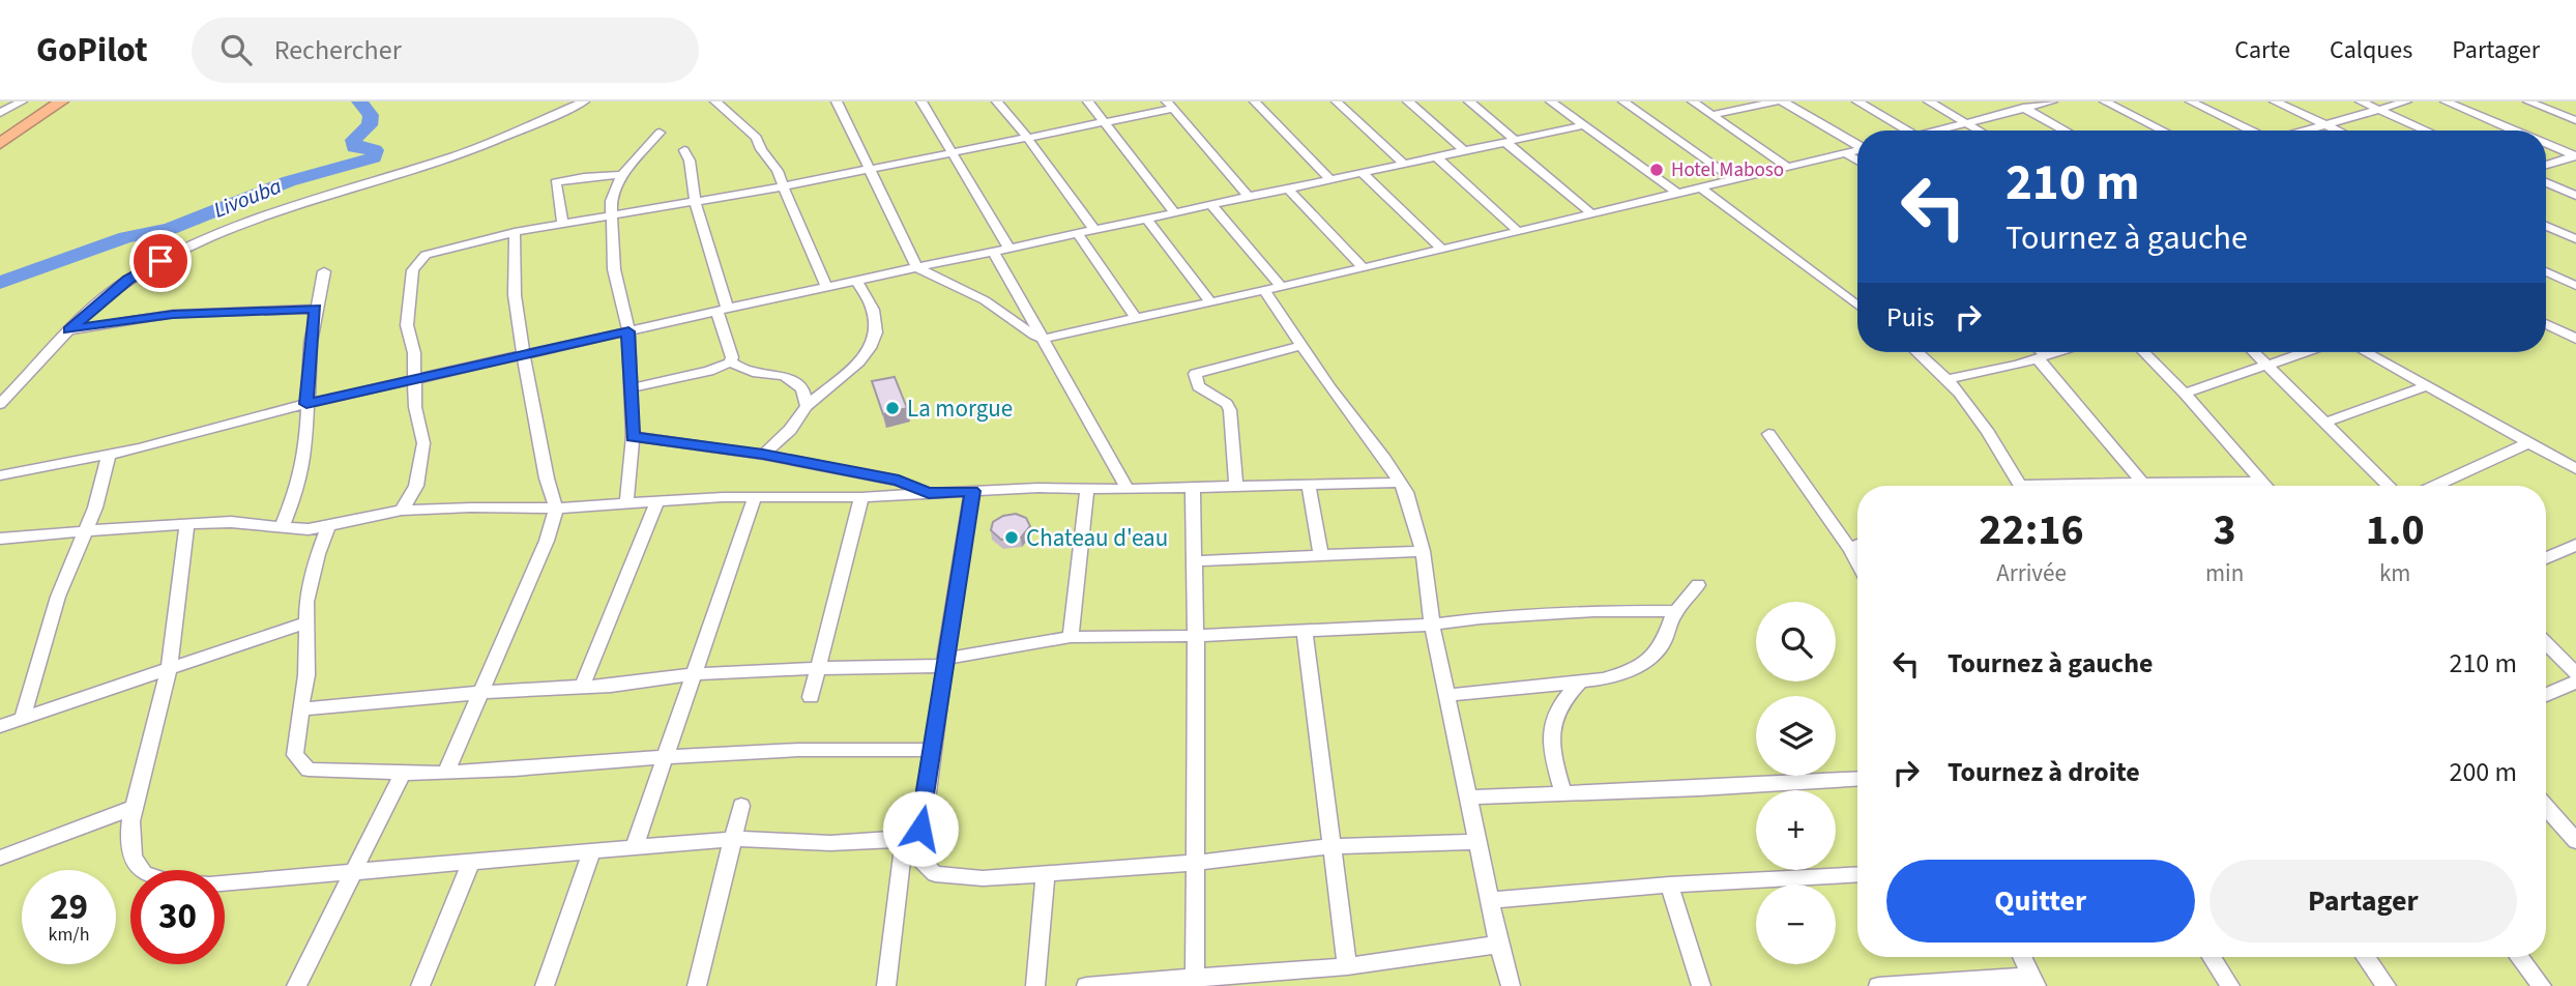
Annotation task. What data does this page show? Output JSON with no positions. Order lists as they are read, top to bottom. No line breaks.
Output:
{"water":["Livouba"],"places":["Hotel Maboso","La morgue","Chateau d'eau"],"page":{"header":"GoPilot","search":"Rechercher","nav":["Carte","Calques","Partager"],"turn":["210 m","Tournez à gauche"],"then":"Puis","eta":["22:16","Arrivée","3","min","1.0","km"],"map_buttons":["+","−"],"list":[{"name":"Tournez à gauche","value":"210 m"},{"name":"Tournez à droite","value":"200 m"}],"buttons":["Quitter","Partager"],"speed":"29 km/h","limit":"30"}}
